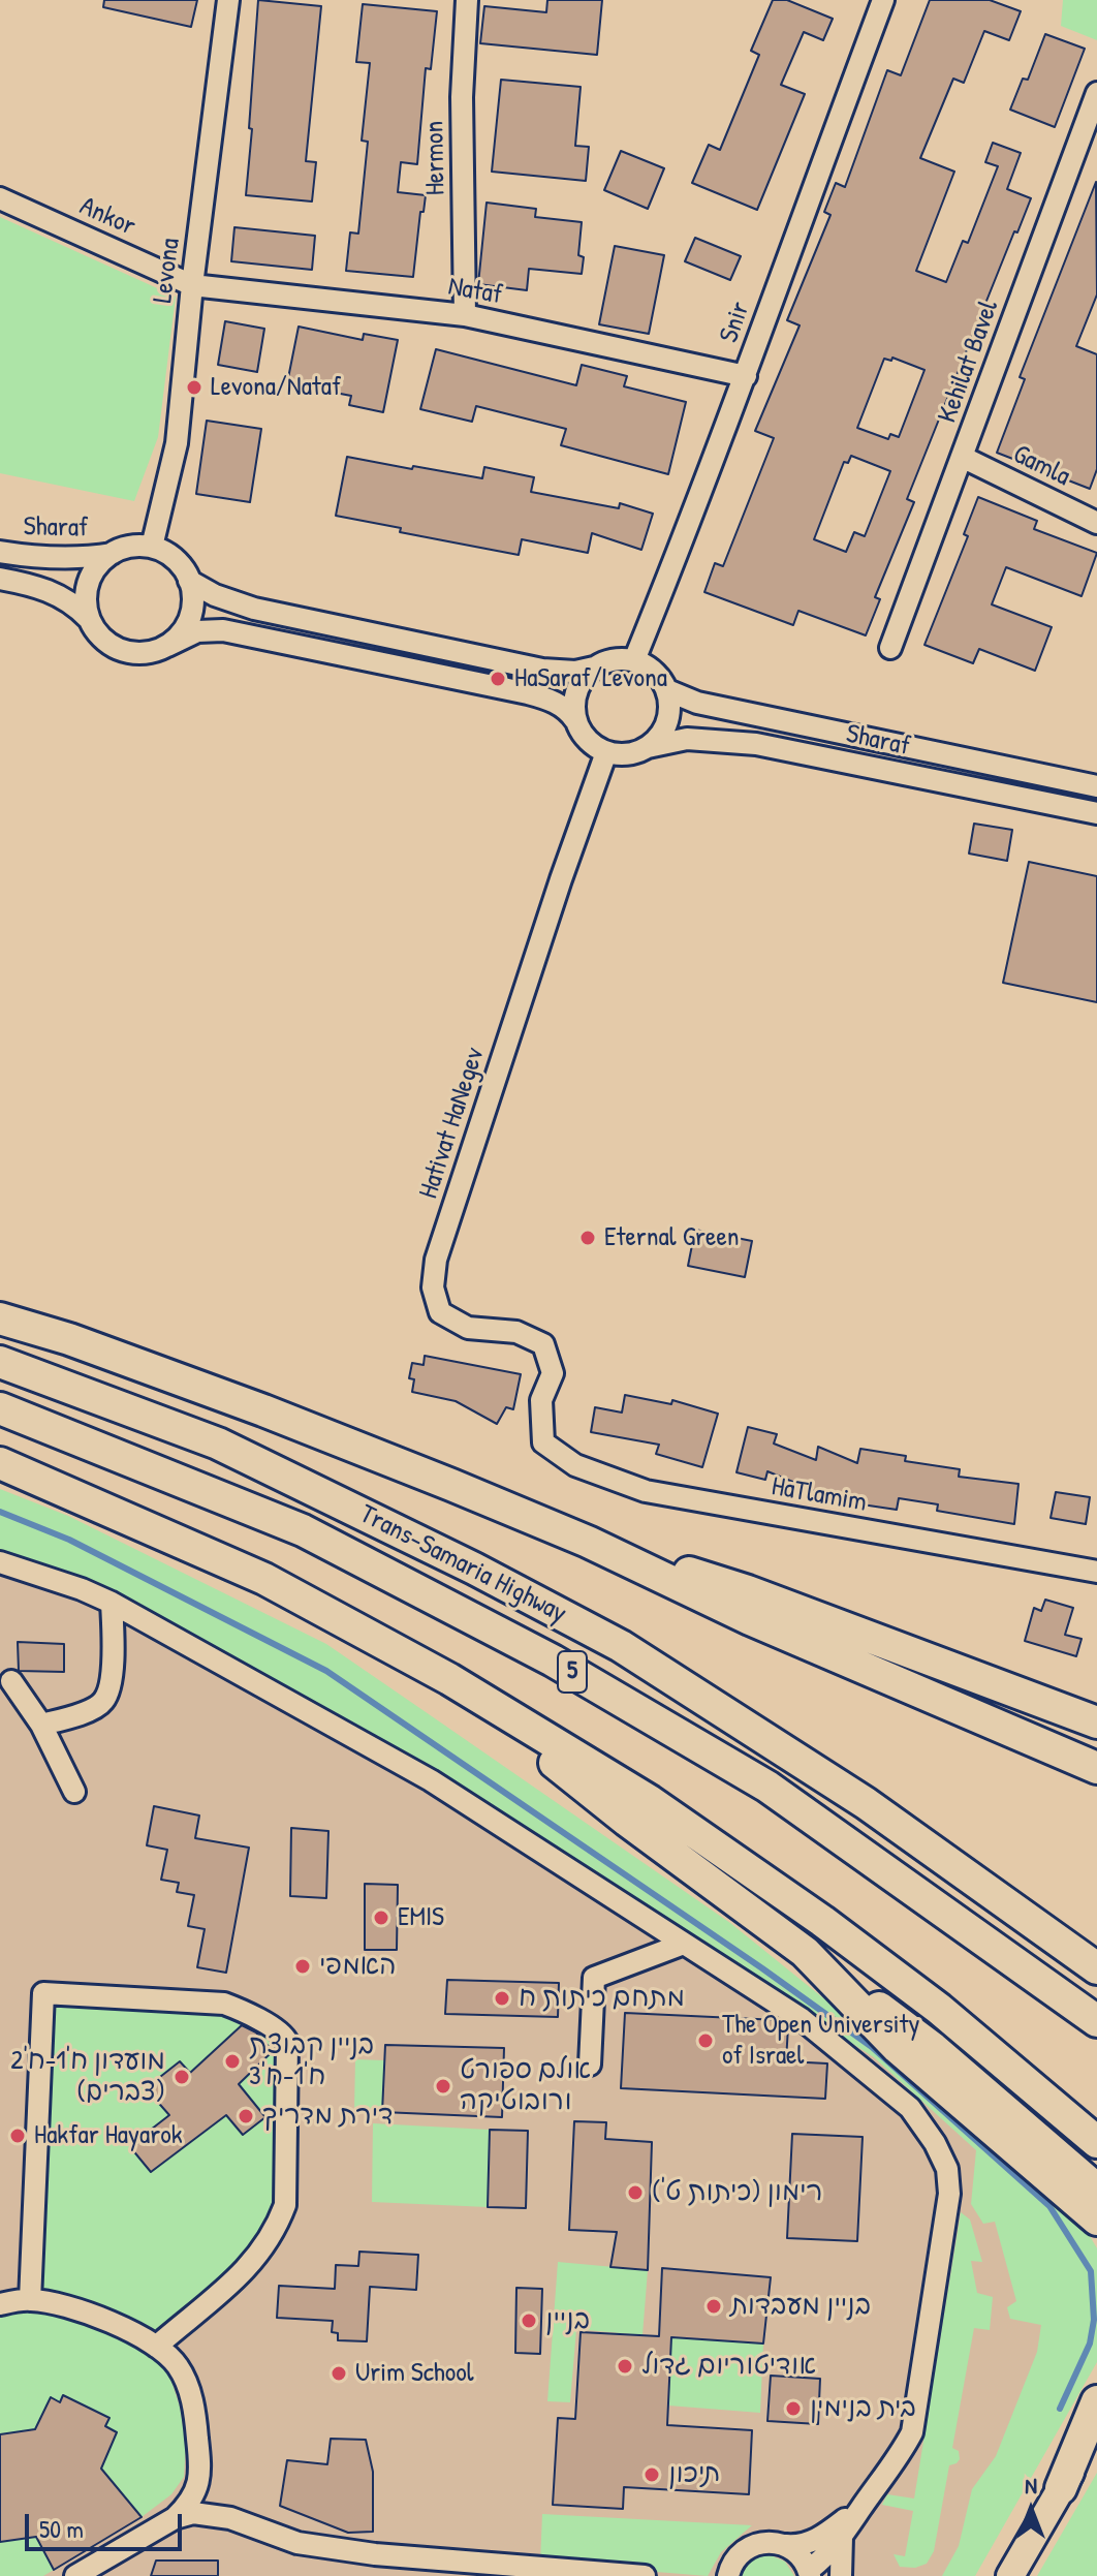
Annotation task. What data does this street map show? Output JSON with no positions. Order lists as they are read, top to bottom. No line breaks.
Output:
{"streets":{"highway":["Trans-Samaria Highway","5"],"street":["Hermon","Ankor","Levona","Nataf","Snir","Kehilat Bavel","Gamla","Sharaf","Hativat HaNegev","HaTlamim"]},"crossings":[["Hermon","Nataf"],["Ankor","Levona"],["Ankor","Nataf"],["Levona","Nataf"],["Levona","Sharaf"],["Nataf","Snir"],["Snir","Sharaf"],["Snir","Hativat HaNegev"],["Kehilat Bavel","Gamla"],["Sharaf","Hativat HaNegev"],["Hativat HaNegev","HaTlamim"]],"places":["Levona/Nataf","HaSaraf/Levona","Eternal Green","EMIS","האמפי","מתחם כיתות ח","The Open University of Israel","בניין קבוצת ח'1-ח'3","מועדון ח'1-ח'2 (צברים)","אולם ספורט ורובוטיקה","דירת מדריך","Hakfar Hayarok","רימון (כיתות ט')","בניין מעבדות","בניין","אודיטוריום גדול","Urim School","בית בנימין","תיכון"],"scale_bar":"50 m","north":"top"}
